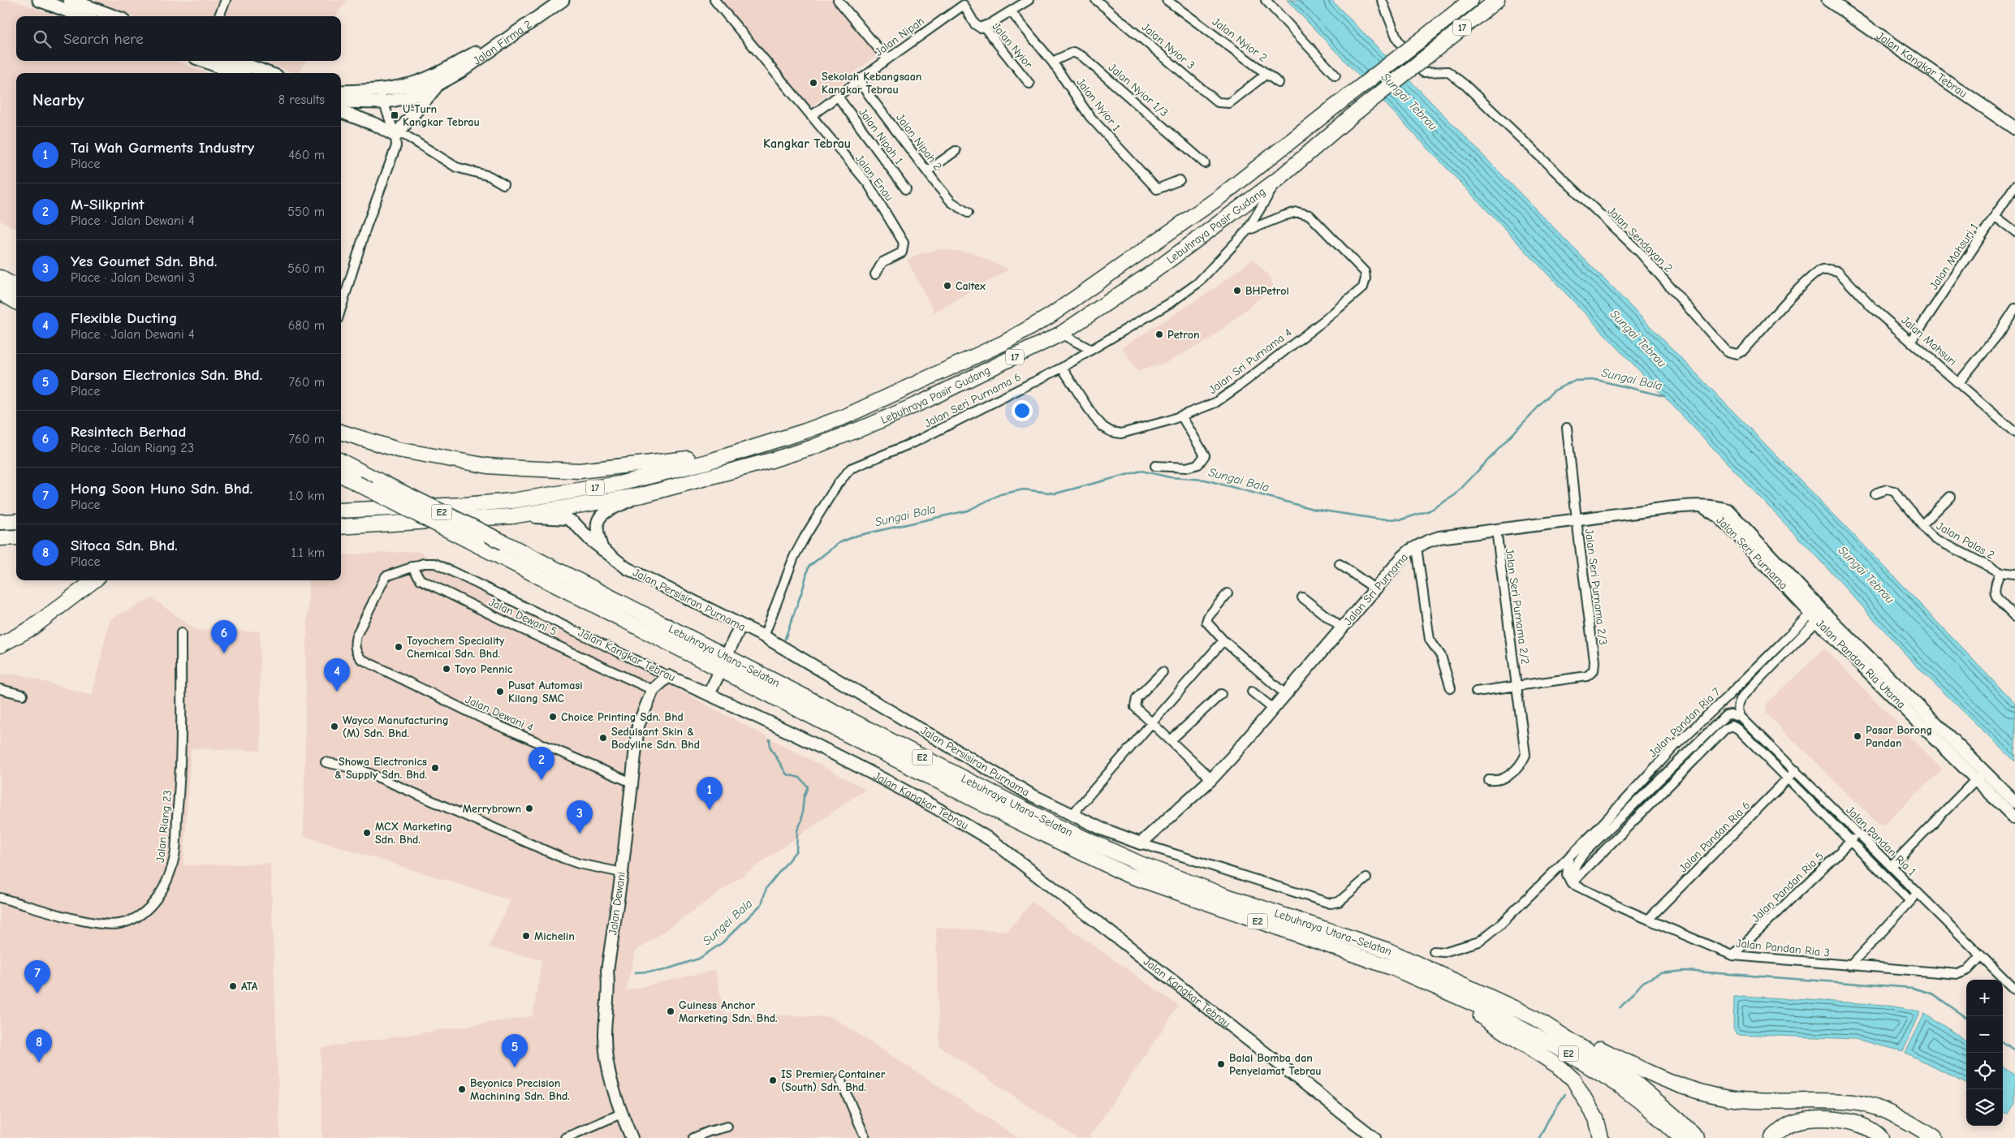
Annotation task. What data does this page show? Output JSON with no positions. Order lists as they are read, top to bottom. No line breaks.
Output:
{"streets":{"highway":["17","Lebuhraya Pasir Gudang","E2","Lebuhraya Utara–Selatan"],"main road":["Jalan Firma 2","Jalan Kangkar Tebrau"],"street":["Jalan Nipah","Jalan Nyior 2","Jalan Nyior","Jalan Nyior 3","Jalan Nyior 1/3","Jalan Nyior 1","Jalan Nipah 1","Jalan Nipah 2","Jalan Enau","Jalan Sendayan 2","Jalan Mahsuri 1","Jalan Mahsuri","Jalan Sri Purnama 4","Jalan Seri Purnama 6","Jalan Palas 2","Jalan Seri Purnama","Jalan Seri Purnama 2/3","Jalan Sri Purnama","Jalan Persisiran Purnama","Jalan Seri Purnama 2/2","Jalan Dewani 5","Jalan Pandan Ria Utama","Jalan Dewani 4","Jalan Pandan Ria 7","Jalan Riang 23","Jalan Pandan Ria 6","Jalan Pandan Ria 1","Jalan Pandan Ria 5","Jalan Dewani","Jalan Pandan Ria 3"]},"crossings":[["Jalan Nipah","Jalan Nyior"],["Jalan Nipah","Jalan Nipah 1"],["Jalan Nipah","Jalan Nipah 2"],["Jalan Nipah","Jalan Enau"],["Jalan Nyior 2","Jalan Nyior 3"],["Jalan Kangkar Tebrau","Jalan Dewani 5"],["Jalan Kangkar Tebrau","Jalan Dewani 4"],["Jalan Kangkar Tebrau","Jalan Dewani"],["Jalan Nyior 1/3","Jalan Nyior 1"],["Lebuhraya Pasir Gudang","Jalan Persisiran Purnama"],["Jalan Sendayan 2","Jalan Mahsuri"],["Jalan Mahsuri 1","Jalan Mahsuri"],["Jalan Sri Purnama 4","Jalan Seri Purnama 6"],["Jalan Seri Purnama 6","Jalan Persisiran Purnama"],["Jalan Seri Purnama","Jalan Sri Purnama"],["Jalan Seri Purnama","Jalan Pandan Ria Utama"],["Jalan Seri Purnama","Jalan Pandan Ria 7"],["Jalan Seri Purnama","Jalan Pandan Ria 1"],["Jalan Seri Purnama 2/3","Jalan Sri Purnama"],["Jalan Seri Purnama 2/3","Jalan Seri Purnama 2/2"],["Jalan Sri Purnama","Jalan Persisiran Purnama"],["Jalan Sri Purnama","Jalan Seri Purnama 2/2"],["Jalan Dewani 5","Jalan Dewani"],["Jalan Pandan Ria Utama","Jalan Pandan Ria 7"],["Jalan Pandan Ria Utama","Jalan Pandan Ria 1"],["Jalan Dewani 4","Jalan Dewani"],["Jalan Pandan Ria 7","Jalan Pandan Ria 1"],["Jalan Pandan Ria 6","Jalan Pandan Ria 1"],["Jalan Pandan Ria 6","Jalan Pandan Ria 3"],["Jalan Pandan Ria 1","Jalan Pandan Ria 5"],["Jalan Pandan Ria 1","Jalan Pandan Ria 3"],["Jalan Pandan Ria 5","Jalan Pandan Ria 3"]],"districts":["Kangkar Tebrau"],"water":["Sungai Tebrau","Sungai Bala","Sungei Bala"],"places":{"other":["Sekolah Kebangsaan Kangkar Tebrau","Caltex","BHPetrol","Petron","Toyochem Speciality Chemical Sdn. Bhd.","Toyo Pennic","Pusat Automasi Kilang SMC","Choice Printing Sdn. Bhd","Wayco Manufacturing (M) Sdn. Bhd.","Pasar Borong Pandan","Seduisant Skin & Bodyline Sdn. Bhd","Showa Electronics & Supply Sdn. Bhd.","Merrybrown","MCX Marketing Sdn. Bhd.","Michelin","ATA","Guiness Anchor Marketing Sdn. Bhd.","Balai Bomba dan Penyelamat Tebrau","IS Premier Container (South) Sdn. Bhd.","Beyonics Precision Machining Sdn. Bhd."],"transit":["U-Turn Kangkar Tebrau"]},"page":{"search":"Search here","heading":["Nearby","8 results"],"list":[{"mark":"1","name":"Tai Wah Garments Industry","note":"Place","value":"460 m"},{"mark":"2","name":"M-Silkprint","note":"Place · Jalan Dewani 4","value":"550 m"},{"mark":"3","name":"Yes Goumet Sdn. Bhd.","note":"Place · Jalan Dewani 3","value":"560 m"},{"mark":"4","name":"Flexible Ducting","note":"Place · Jalan Dewani 4","value":"680 m"},{"mark":"5","name":"Darson Electronics Sdn. Bhd.","note":"Place","value":"760 m"},{"mark":"6","name":"Resintech Berhad","note":"Place · Jalan Riang 23","value":"760 m"},{"mark":"7","name":"Hong Soon Huno Sdn. Bhd.","note":"Place","value":"1.0 km"},{"mark":"8","name":"Sitoca Sdn. Bhd.","note":"Place","value":"1.1 km"}],"pins":["6","4","2","1","3","7","8","5"],"map_buttons":["+","−"]}}
